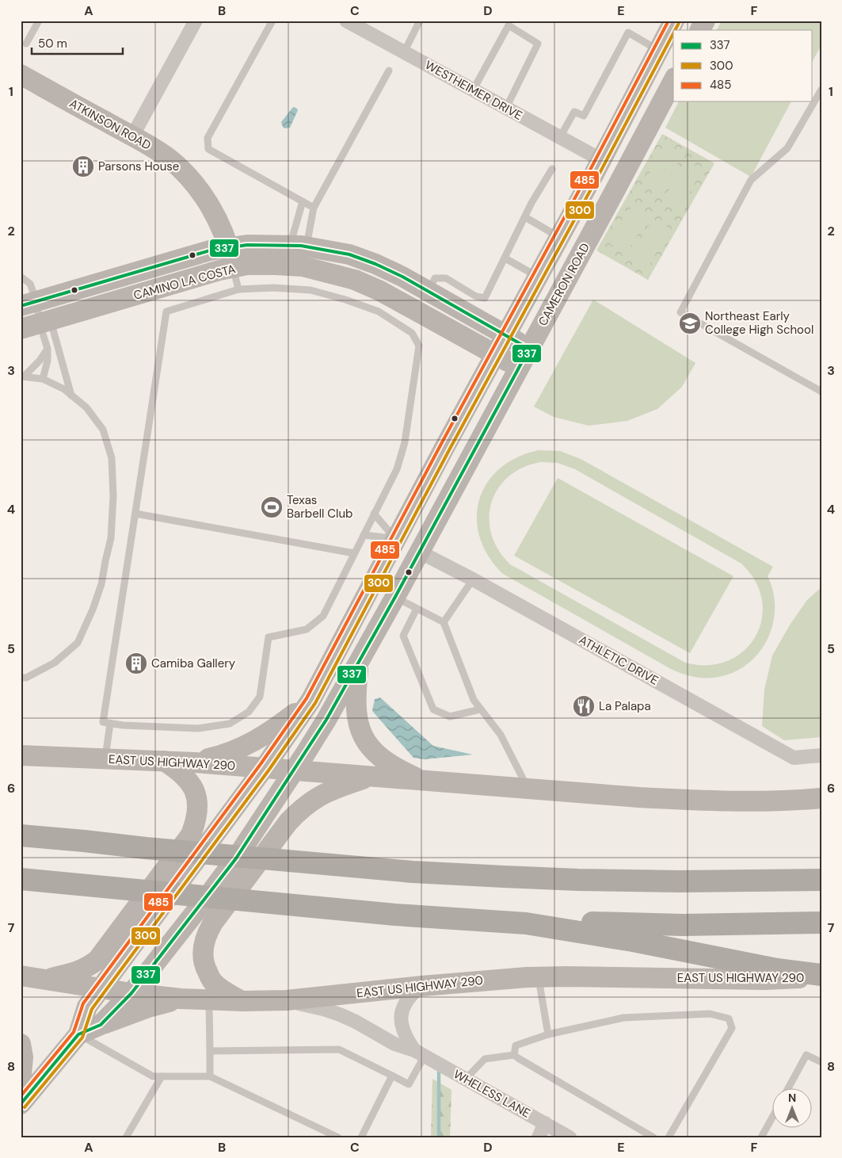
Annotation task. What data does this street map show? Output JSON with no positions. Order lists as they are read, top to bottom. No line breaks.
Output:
{"streets":{"main road":["ATKINSON ROAD","CAMINO LA COSTA","CAMERON ROAD","EAST US HIGHWAY 290"],"street":["WESTHEIMER DRIVE","ATHLETIC DRIVE","WHELESS LANE"]},"crossings":[["WESTHEIMER DRIVE","CAMERON ROAD"],["ATKINSON ROAD","CAMINO LA COSTA"],["CAMINO LA COSTA","CAMERON ROAD"],["CAMERON ROAD","ATHLETIC DRIVE"],["CAMERON ROAD","EAST US HIGHWAY 290"],["EAST US HIGHWAY 290","WHELESS LANE"]],"places":{"building":["Parsons House","Camiba Gallery"],"school or university":["Northeast Early College High School"],"sports":["Texas Barbell Club"],"restaurant":["La Palapa"]},"lines":["transit line 485","transit line 300","transit line 337"],"legend":["337","300","485"],"scale_bar":"50 m","north":"top","grid":{"columns":["A","B","C","D","E","F"],"rows":["1","2","3","4","5","6","7","8"]}}
